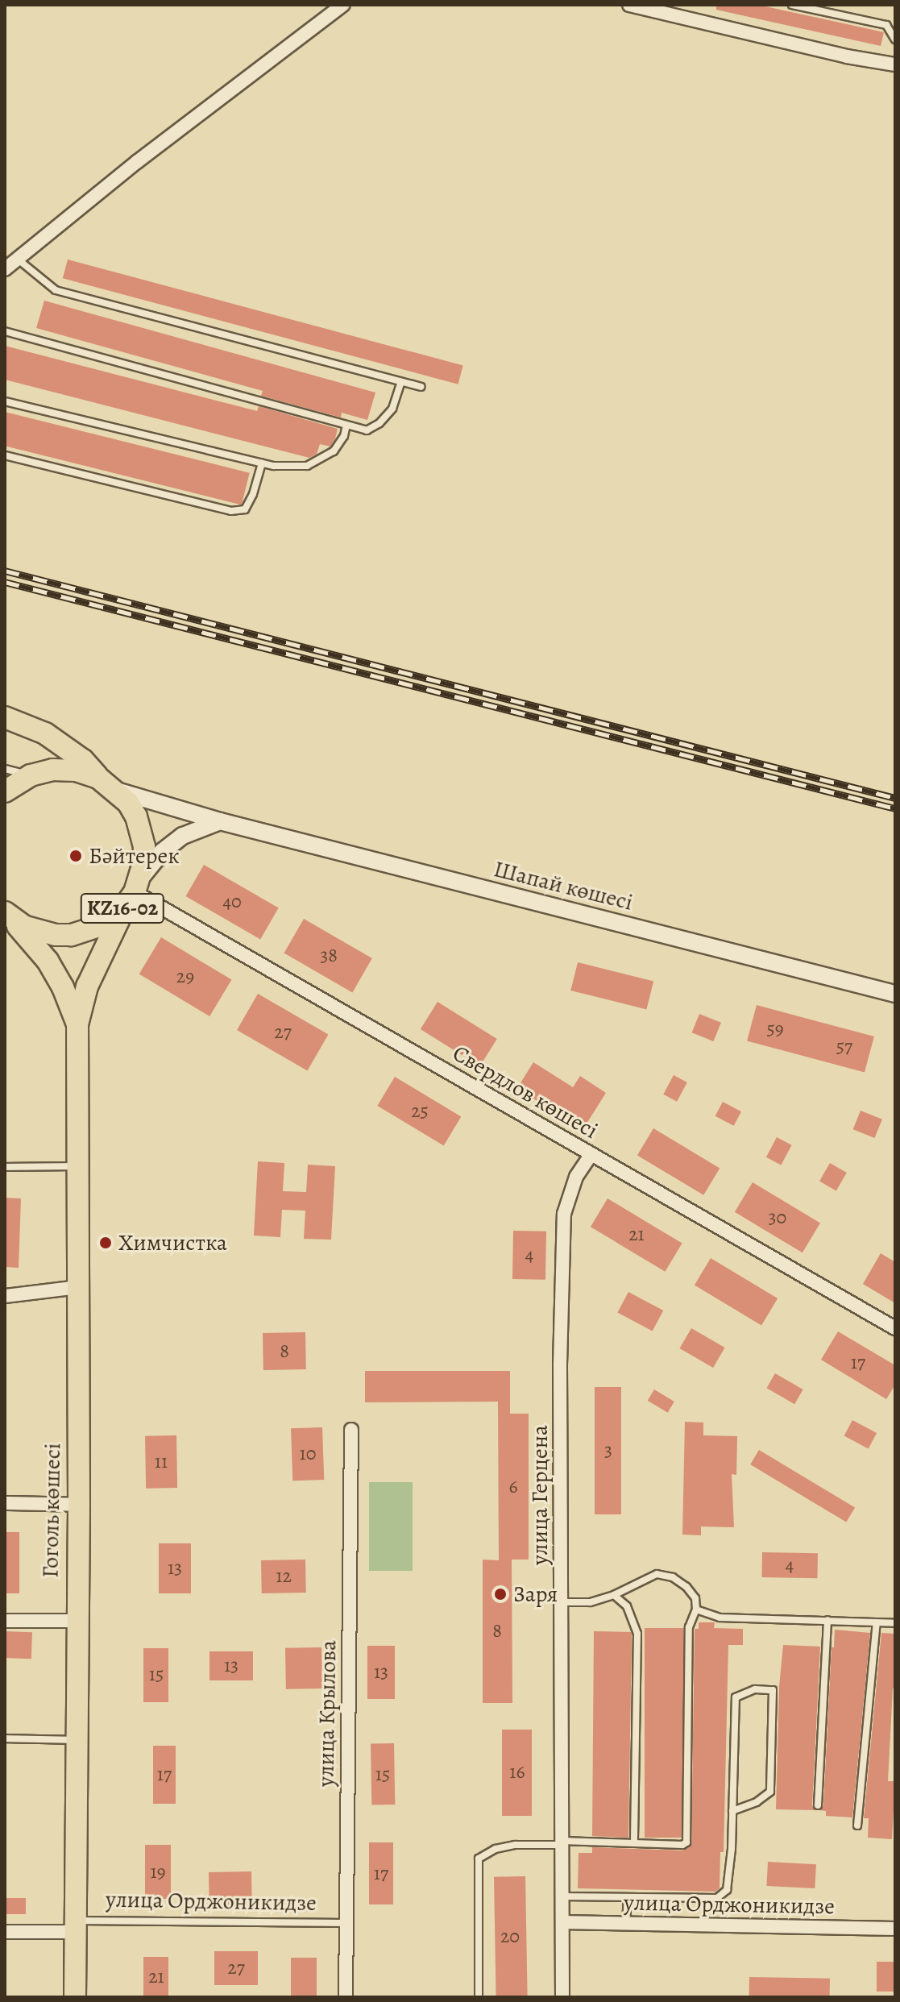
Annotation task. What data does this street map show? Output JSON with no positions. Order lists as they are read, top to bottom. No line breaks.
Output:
{"streets":{"main road":["KZ16-02","Гоголь көшесі"],"street":["Шапай көшесі","Свердлов көшесі","улица Герцена","улица Крылова","улица Орджоникидзе"]},"crossings":[["Шапай көшесі","KZ16-02"],["KZ16-02","Свердлов көшесі"],["Свердлов көшесі","улица Герцена"],["улица Герцена","улица Орджоникидзе"],["Гоголь көшесі","улица Орджоникидзе"],["улица Крылова","улица Орджоникидзе"]],"places":["Бәйтерек","Химчистка","Заря"],"house_numbers":["40","38","29","59","27","57","25","30","21","4","8","17","3","10","11","6","4","13","12","8","13","13","15","16","17","15","19","17","20","27","21"]}
